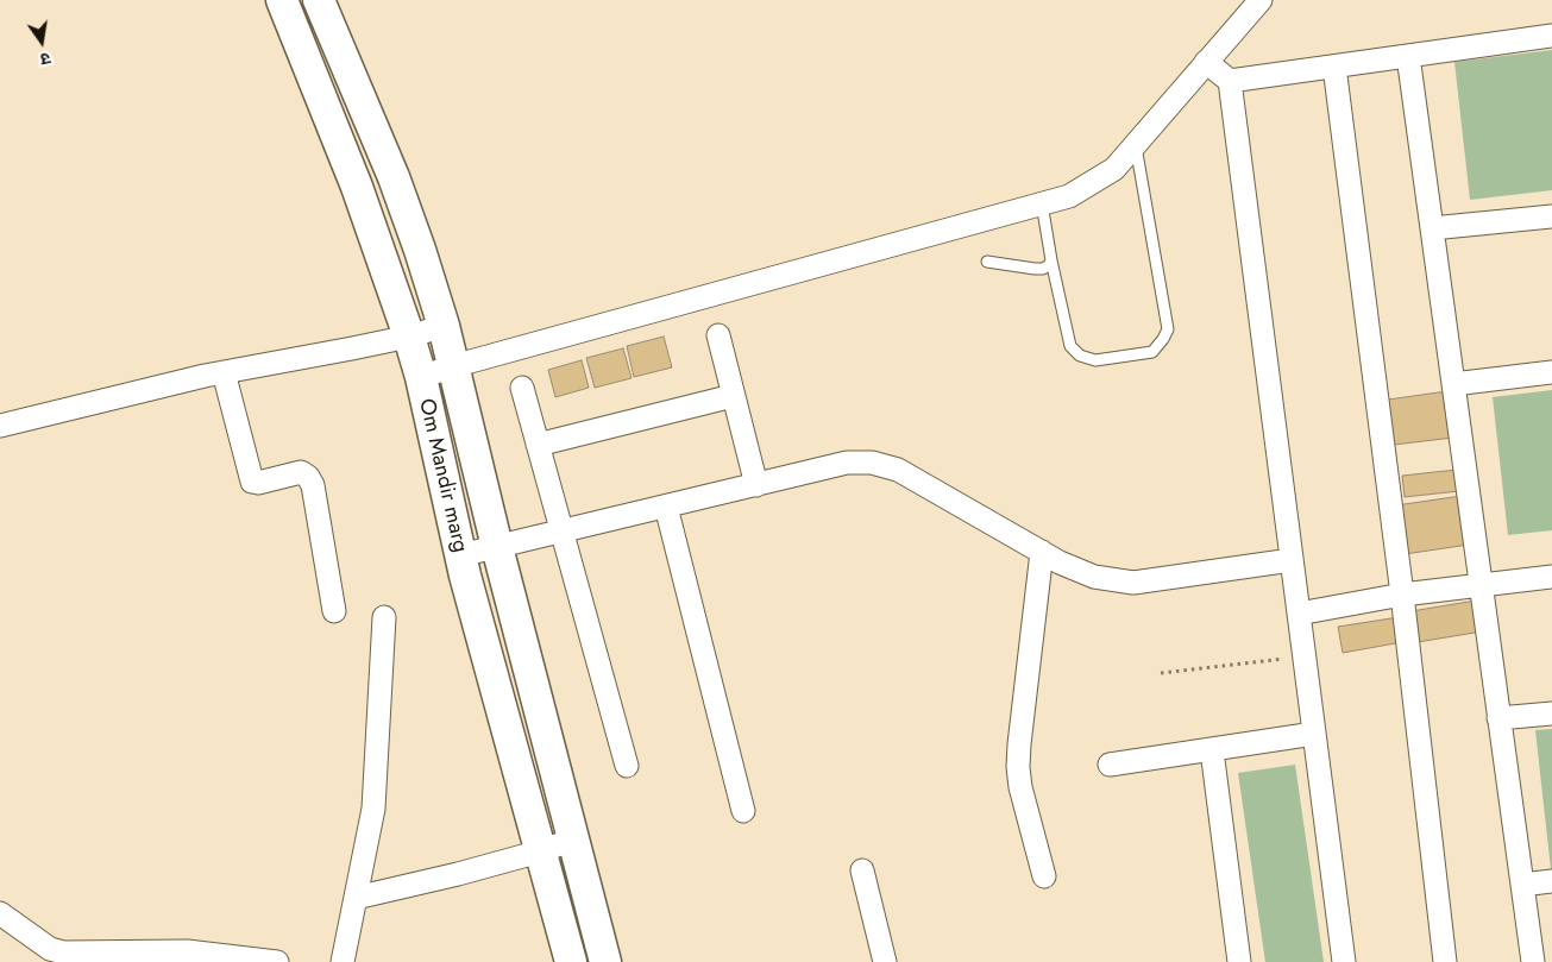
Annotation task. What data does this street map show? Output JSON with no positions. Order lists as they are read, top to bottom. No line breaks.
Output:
{"streets":{"main road":["Om Mandir marg"]},"north":"bottom"}
